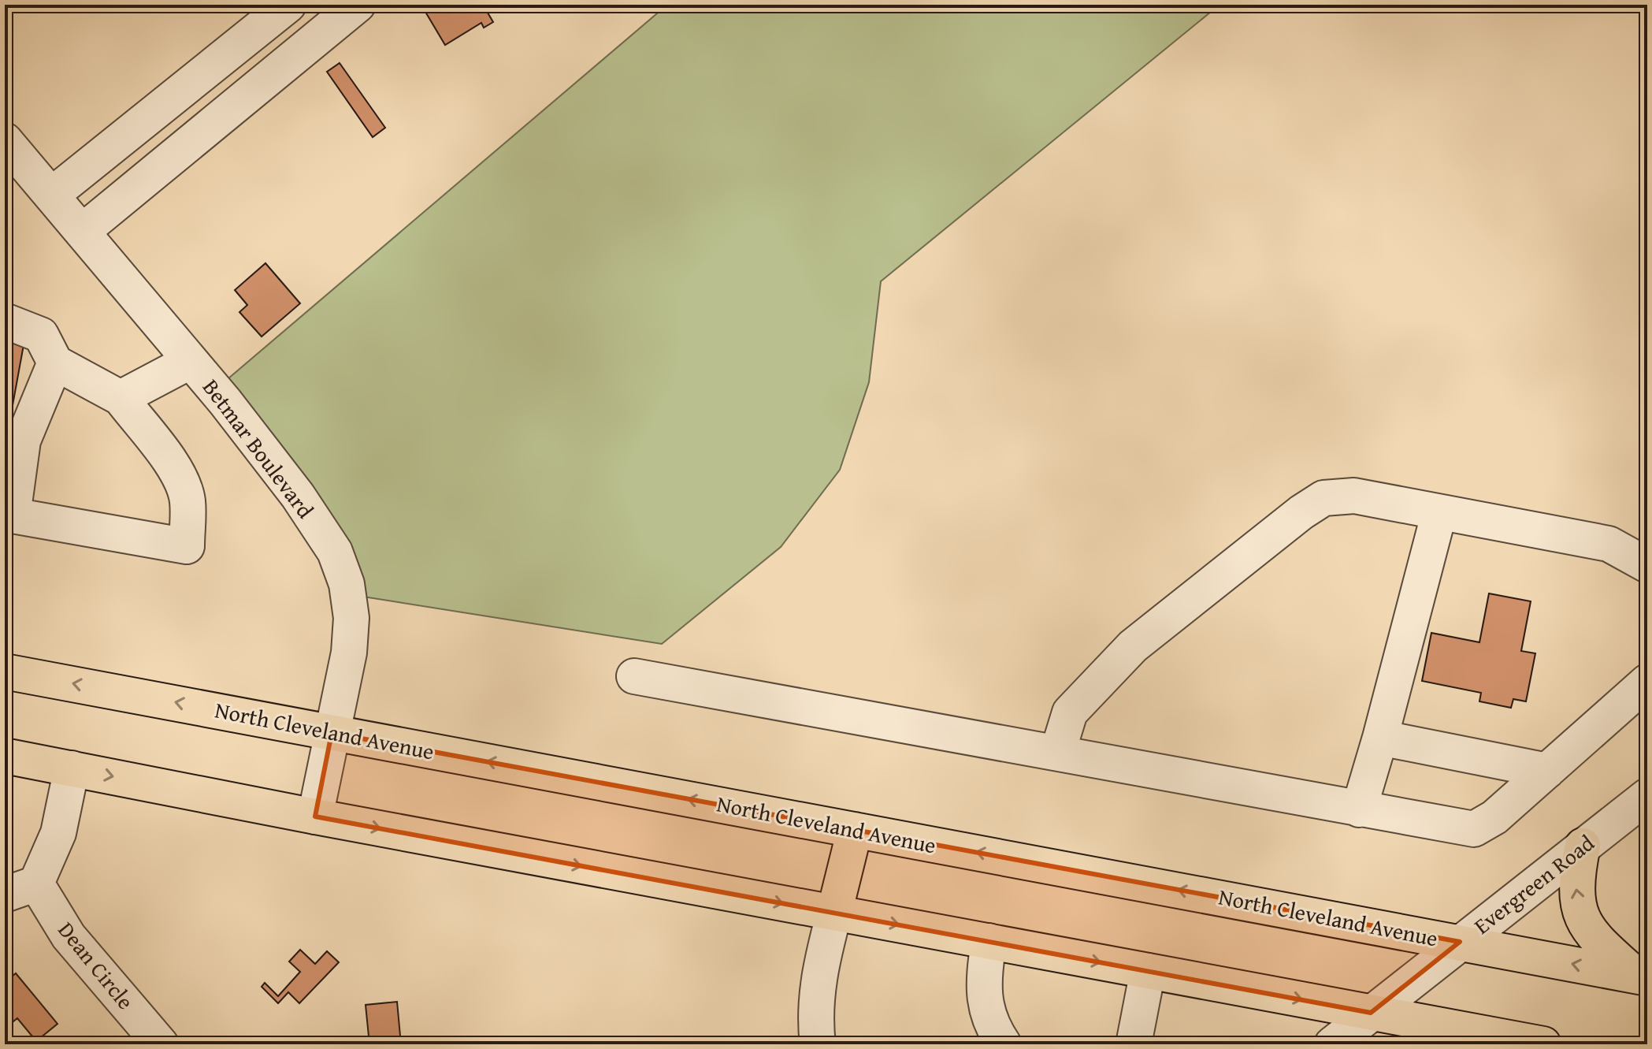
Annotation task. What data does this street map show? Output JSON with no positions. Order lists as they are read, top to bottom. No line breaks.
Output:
{"streets":{"main road":["North Cleveland Avenue"],"street":["Betmar Boulevard","Evergreen Road","Dean Circle"]},"crossings":[["Betmar Boulevard","North Cleveland Avenue"],["North Cleveland Avenue","Evergreen Road"]]}
